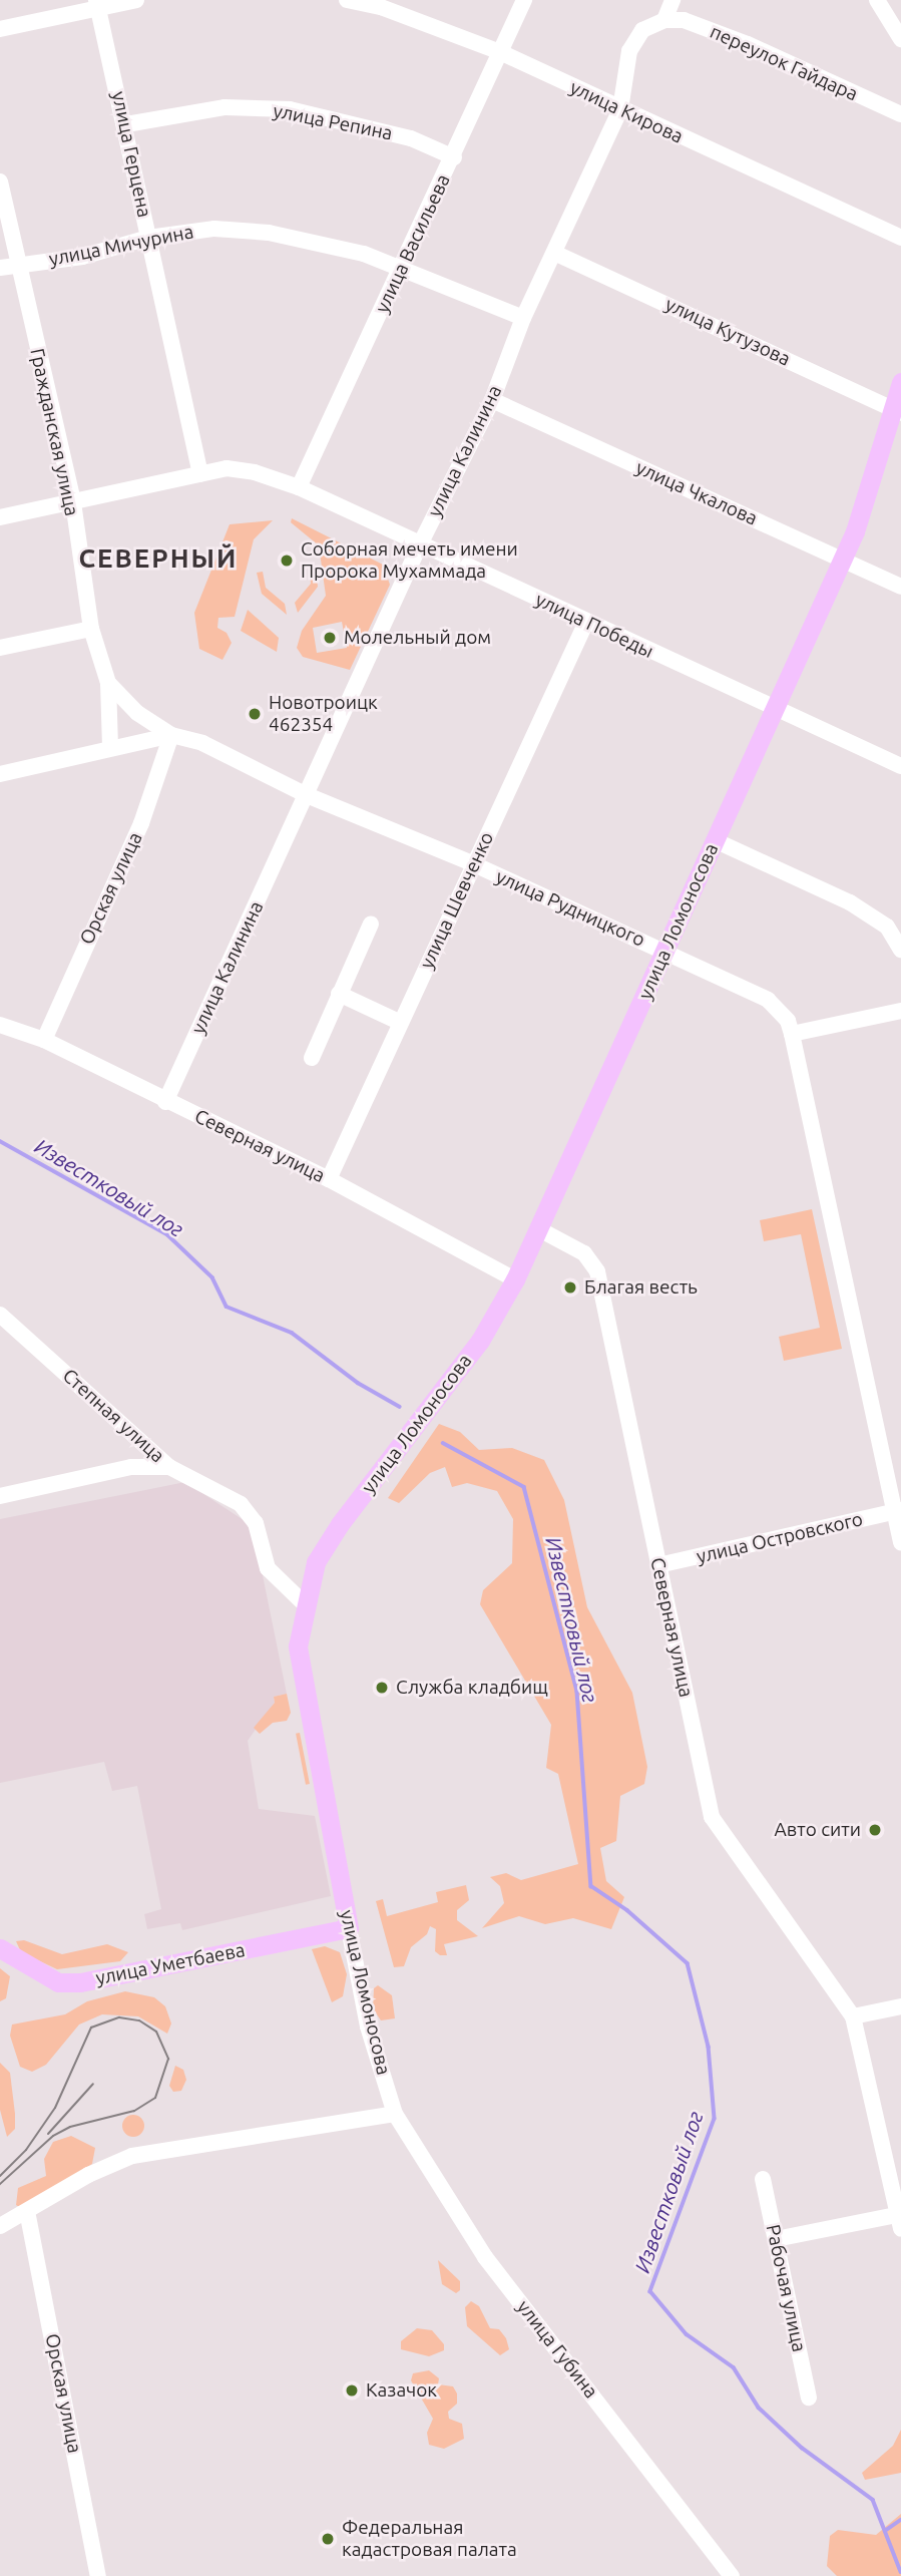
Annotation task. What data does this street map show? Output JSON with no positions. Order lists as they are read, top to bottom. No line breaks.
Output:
{"streets":{"main road":["улица Ломоносова","улица Уметбаева"],"street":["переулок Гайдара","улица Кирова","улица Репина","улица Герцена","улица Васильева","улица Мичурина","улица Кутузова","Гражданская улица","улица Калинина","улица Чкалова","улица Победы","Орская улица","улица Шевченко","улица Рудницкого","Северная улица","Степная улица","улица Островского","Рабочая улица","улица Губина"]},"crossings":[["переулок Гайдара","улица Калинина"],["улица Кирова","улица Васильева"],["улица Кирова","улица Калинина"],["улица Репина","улица Герцена"],["улица Репина","улица Васильева"],["улица Герцена","улица Мичурина"],["улица Герцена","улица Победы"],["улица Васильева","улица Мичурина"],["улица Васильева","улица Победы"],["улица Мичурина","Гражданская улица"],["улица Мичурина","улица Калинина"],["улица Кутузова","улица Калинина"],["улица Кутузова","улица Ломоносова"],["Гражданская улица","улица Победы"],["Гражданская улица","Орская улица"],["Гражданская улица","улица Рудницкого"],["улица Калинина","улица Чкалова"],["улица Калинина","улица Победы"],["улица Калинина","улица Рудницкого"],["улица Калинина","Северная улица"],["улица Чкалова","улица Ломоносова"],["улица Победы","улица Шевченко"],["улица Победы","улица Ломоносова"],["Орская улица","улица Рудницкого"],["Орская улица","Северная улица"],["улица Шевченко","улица Рудницкого"],["улица Шевченко","Северная улица"],["улица Рудницкого","улица Ломоносова"],["улица Рудницкого","улица Островского"],["улица Ломоносова","Северная улица"],["улица Ломоносова","Степная улица"],["улица Ломоносова","улица Уметбаева"],["улица Ломоносова","улица Губина"],["Северная улица","улица Островского"]],"districts":["СЕВЕРНЫЙ"],"water":["Известковый лог"],"places":["Соборная мечеть имени Пророка Мухаммада","Молельный дом","Новотроицк 462354","Благая весть","Служба кладбищ","Авто сити","Казачок","Федеральная кадастровая палата"]}
